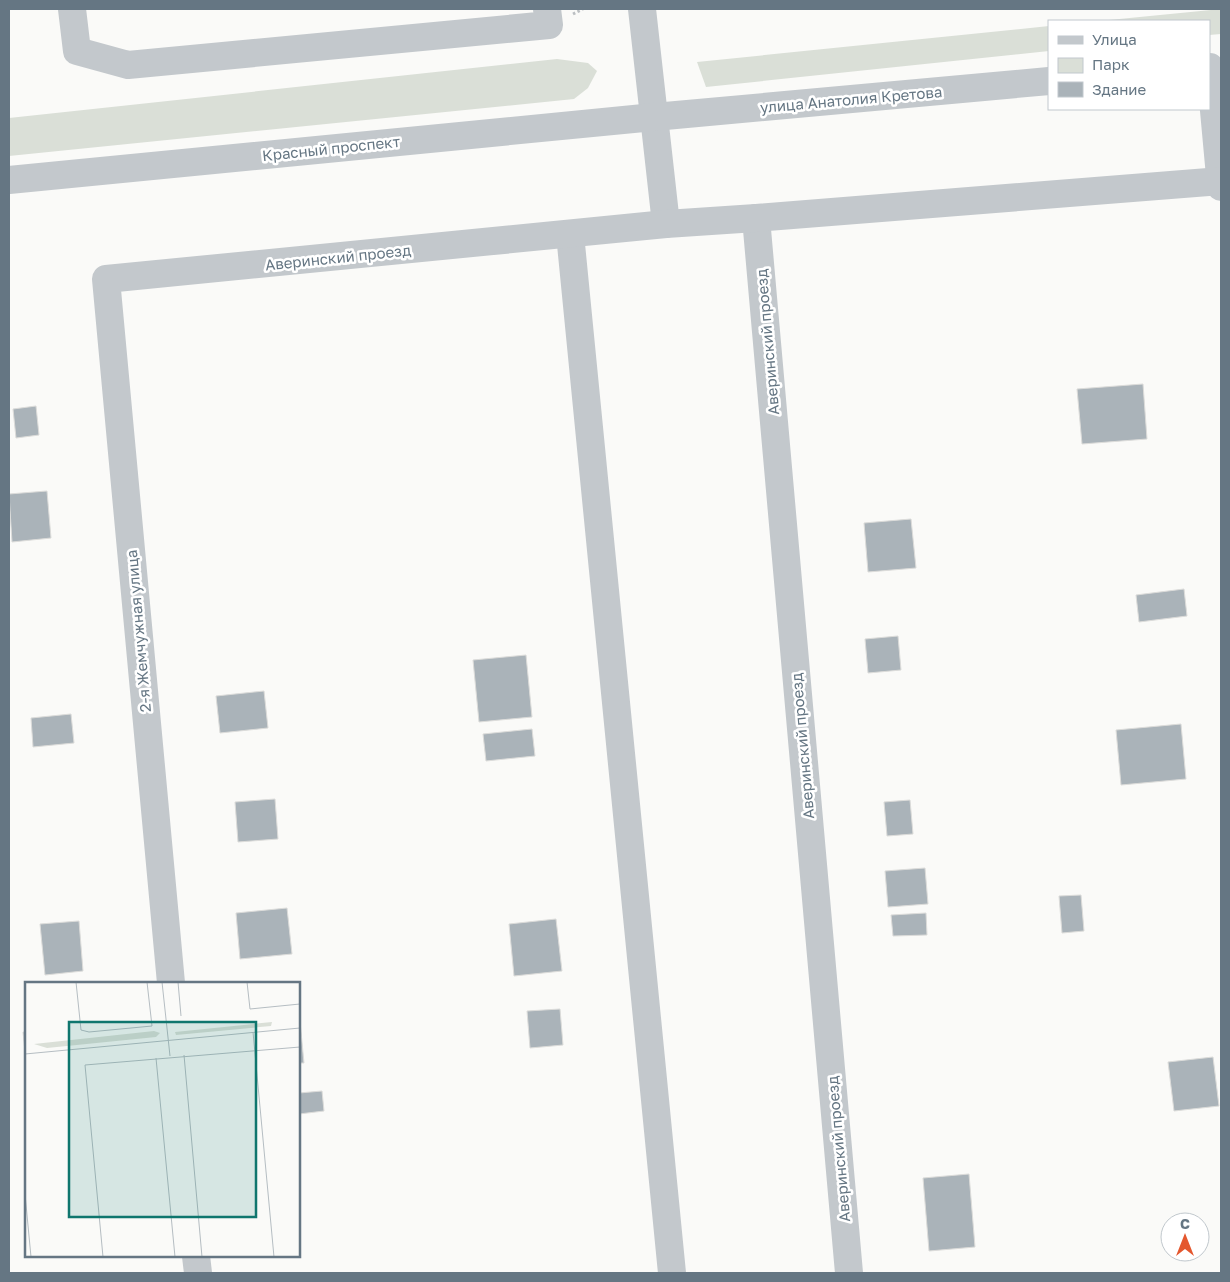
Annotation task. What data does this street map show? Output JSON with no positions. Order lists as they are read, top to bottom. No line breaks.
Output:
{"streets":{"street":["улица Анатолия Кретова","Красный проспект","Аверинский проезд","2-я Жемчужная улица"]},"crossings":[["улица Анатолия Кретова","Красный проспект"],["Аверинский проезд","2-я Жемчужная улица"]],"legend":["Улица","Парк","Здание"],"north":"top"}
